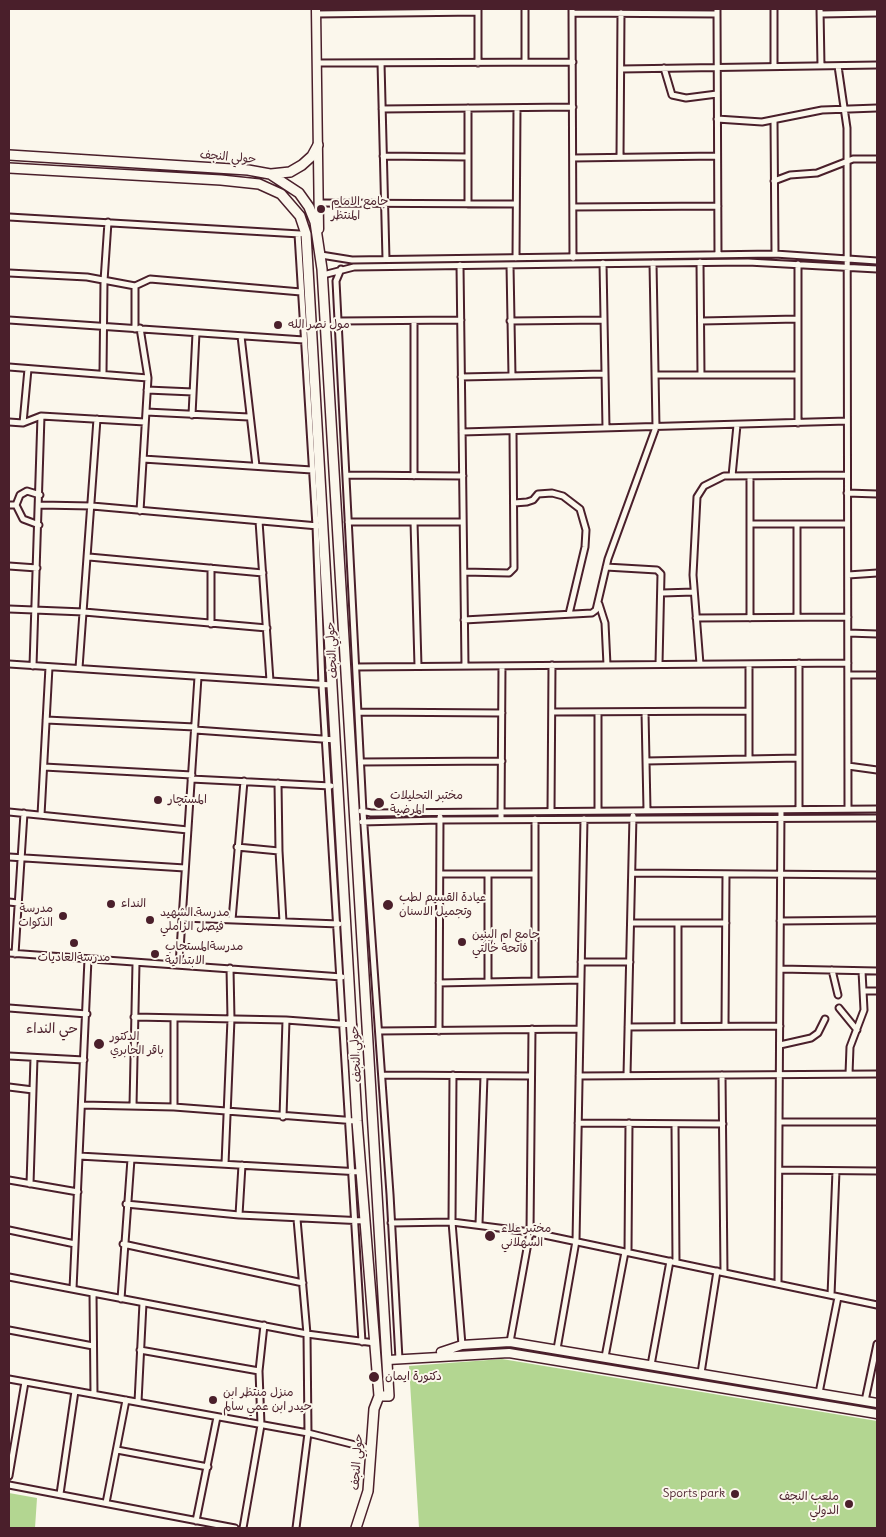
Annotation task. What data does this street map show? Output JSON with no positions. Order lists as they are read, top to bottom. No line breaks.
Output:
{"streets":{"main road":["حولي النجف"]},"districts":["حي النداء"],"places":["جامع الامام المنتظر","مول نصر الله","المستچار","مختبر التحليلات المرضية","النداء","عيادة القسيم لطب وتجميل الاسنان","مدرسة الذكوات","مدرسة الشهيد فيصل الزاملي","جامع ام البنين فاتحة خالتي","مدرسةالعاديات","مدرسةالمستجاب الابتدائية","الدكتور باقر الجابري","مختبر علاء السهلاني","دكتورة ايمان","منزل منتظر ابن حيدر ابن عمي سالم","Sports park","ملعب النجف الدولي"]}
